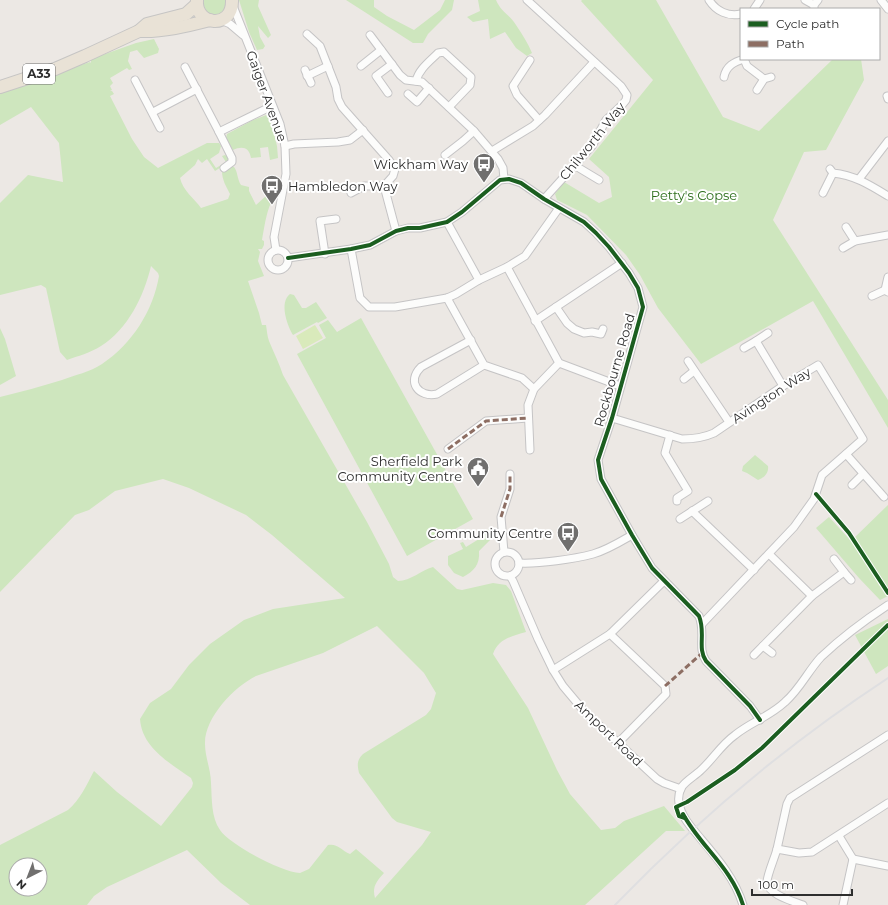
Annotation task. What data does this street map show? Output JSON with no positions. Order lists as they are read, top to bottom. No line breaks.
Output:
{"streets":{"highway":["A33"],"street":["Gaiger Avenue","Chilworth Way","Rockbourne Road","Avington Way","Amport Road"]},"crossings":[["A33","Gaiger Avenue"],["Chilworth Way","Rockbourne Road"],["Rockbourne Road","Avington Way"]],"parks":["Petty's Copse"],"places":{"bus stop":["Wickham Way","Hambledon Way","Community Centre"],"public building":["Sherfield Park Community Centre"]},"legend":["Cycle path","Path"],"scale_bar":"100 m","north":"bottom left"}
